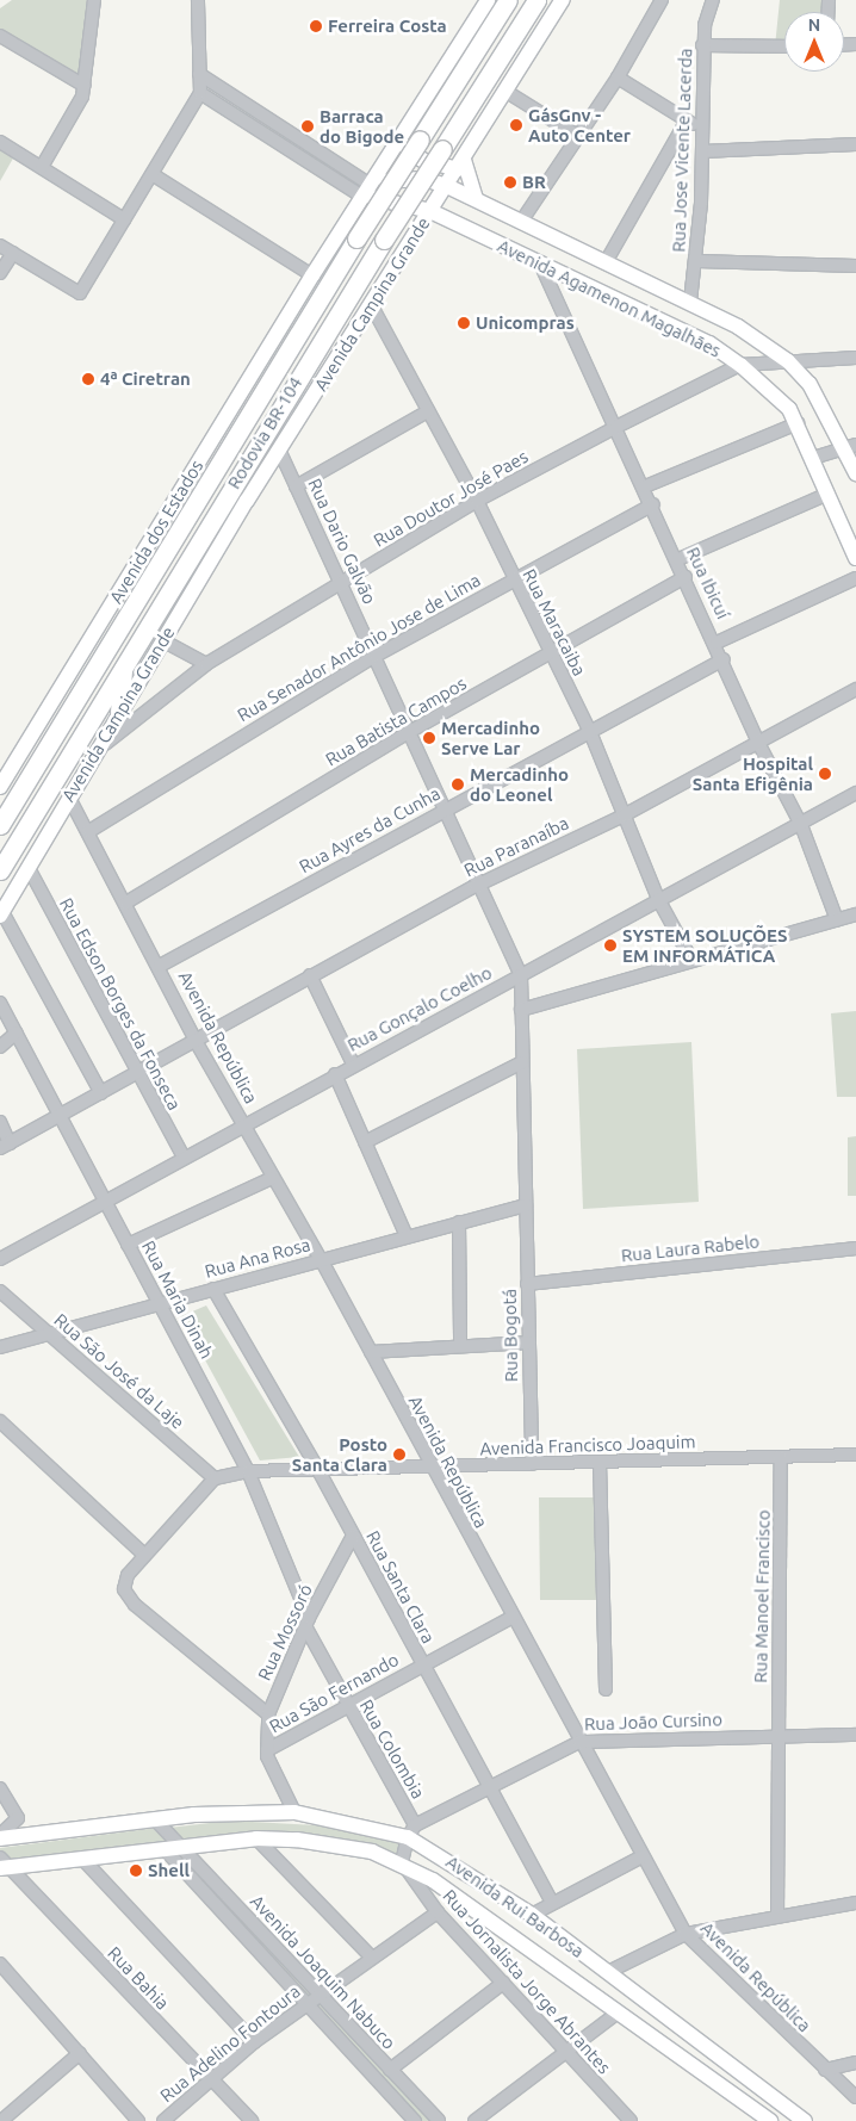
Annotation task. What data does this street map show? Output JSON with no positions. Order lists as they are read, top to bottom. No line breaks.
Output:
{"streets":{"highway":["Rodovia BR-104"],"main road":["Avenida Agamenon Magalhães","Avenida Campina Grande","Avenida dos Estados","Avenida Rui Barbosa"],"street":["Rua Jose Vicente Lacerda","Rua Doutor José Paes","Rua Dario Galvão","Rua Ibicuí","Rua Maracaiba","Rua Senador Antônio Jose de Lima","Rua Batista Campos","Rua Ayres da Cunha","Rua Paranaíba","Rua Edson Borges da Fonseca","Rua Gonçalo Coelho","Avenida República","Rua Laura Rabelo","Rua Ana Rosa","Rua Maria Dinah","Rua Bogotá","Rua São José da Laje","Avenida Francisco Joaquim","Rua Santa Clara","Rua Manoel Francisco","Rua Mossoró","Rua São Fernando","Rua João Cursino","Rua Colombia","Avenida Joaquim Nabuco","Rua Bahia","Rua Jornalista Jorge Abrantes","Rua Adelino Fontoura"]},"crossings":[["Rua Jose Vicente Lacerda","Avenida Agamenon Magalhães"],["Avenida Agamenon Magalhães","Avenida Campina Grande"],["Avenida Agamenon Magalhães","Rua Doutor José Paes"],["Avenida Agamenon Magalhães","Avenida dos Estados"],["Avenida Agamenon Magalhães","Rua Ibicuí"],["Avenida Campina Grande","Rua Doutor José Paes"],["Avenida Campina Grande","Rua Dario Galvão"],["Avenida Campina Grande","Rua Maracaiba"],["Avenida Campina Grande","Rua Edson Borges da Fonseca"],["Avenida Campina Grande","Avenida República"],["Rua Doutor José Paes","Rua Dario Galvão"],["Rua Doutor José Paes","Rua Ibicuí"],["Rua Doutor José Paes","Rua Maracaiba"],["Rua Dario Galvão","Rua Senador Antônio Jose de Lima"],["Rua Dario Galvão","Rua Batista Campos"],["Rua Dario Galvão","Rua Ayres da Cunha"],["Rua Dario Galvão","Rua Paranaíba"],["Rua Dario Galvão","Rua Gonçalo Coelho"],["Rua Dario Galvão","Rua Bogotá"],["Rua Ibicuí","Rua Senador Antônio Jose de Lima"],["Rua Ibicuí","Rua Batista Campos"],["Rua Ibicuí","Rua Ayres da Cunha"],["Rua Ibicuí","Rua Paranaíba"],["Rua Ibicuí","Rua Gonçalo Coelho"],["Rua Maracaiba","Rua Senador Antônio Jose de Lima"],["Rua Maracaiba","Rua Batista Campos"],["Rua Maracaiba","Rua Ayres da Cunha"],["Rua Maracaiba","Rua Paranaíba"],["Rua Maracaiba","Rua Gonçalo Coelho"],["Rua Senador Antônio Jose de Lima","Avenida República"],["Rua Batista Campos","Avenida República"],["Rua Ayres da Cunha","Avenida República"],["Rua Paranaíba","Rua Edson Borges da Fonseca"],["Rua Paranaíba","Avenida República"],["Rua Paranaíba","Rua Maria Dinah"],["Rua Edson Borges da Fonseca","Rua Gonçalo Coelho"],["Rua Gonçalo Coelho","Avenida República"],["Rua Gonçalo Coelho","Rua Maria Dinah"],["Avenida República","Rua Ana Rosa"],["Avenida República","Avenida Francisco Joaquim"],["Avenida República","Rua São Fernando"],["Avenida República","Rua João Cursino"],["Rua Laura Rabelo","Rua Bogotá"],["Rua Ana Rosa","Rua Maria Dinah"],["Rua Ana Rosa","Rua Bogotá"],["Rua Ana Rosa","Rua São José da Laje"],["Rua Ana Rosa","Rua Santa Clara"],["Rua Maria Dinah","Avenida Francisco Joaquim"],["Rua Maria Dinah","Rua Mossoró"],["Rua Maria Dinah","Rua Colombia"],["Rua Bogotá","Avenida Francisco Joaquim"],["Rua São José da Laje","Avenida Francisco Joaquim"],["Avenida Francisco Joaquim","Rua Santa Clara"],["Avenida Francisco Joaquim","Rua Manoel Francisco"],["Rua Santa Clara","Rua Mossoró"],["Rua Santa Clara","Rua São Fernando"],["Rua Santa Clara","Rua João Cursino"],["Rua Manoel Francisco","Rua João Cursino"],["Rua Mossoró","Rua São Fernando"],["Rua Mossoró","Rua Colombia"],["Rua São Fernando","Rua Colombia"],["Rua João Cursino","Rua Colombia"],["Rua João Cursino","Avenida Rui Barbosa"],["Rua Colombia","Avenida Rui Barbosa"],["Avenida Rui Barbosa","Avenida Joaquim Nabuco"],["Avenida Rui Barbosa","Rua Bahia"],["Avenida Rui Barbosa","Rua Jornalista Jorge Abrantes"],["Avenida Joaquim Nabuco","Rua Adelino Fontoura"],["Rua Bahia","Rua Adelino Fontoura"],["Rua Jornalista Jorge Abrantes","Rua Adelino Fontoura"]],"places":["Ferreira Costa","GásGnv - Auto Center","Barraca do Bigode","BR","Unicompras","4ª Ciretran","Mercadinho Serve Lar","Hospital Santa Efigênia","Mercadinho do Leonel","SYSTEM SOLUÇÕES EM INFORMÁTICA","Posto Santa Clara","Shell"],"north":"top"}
